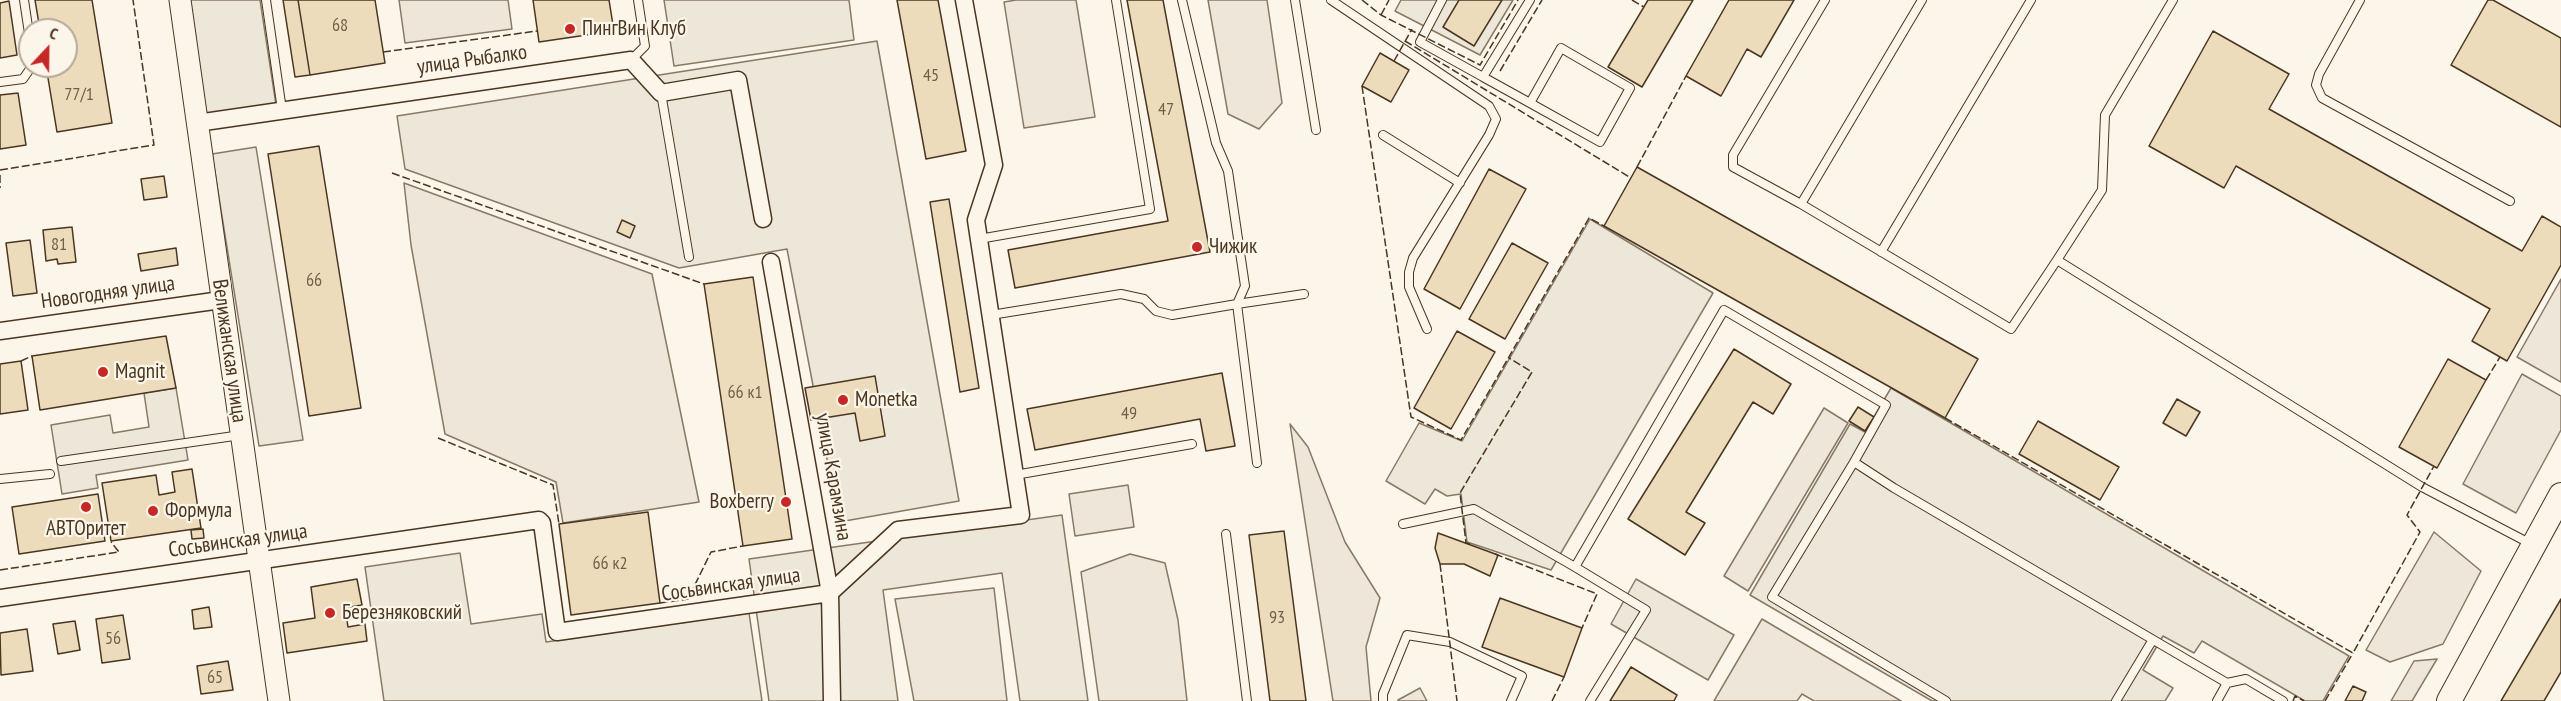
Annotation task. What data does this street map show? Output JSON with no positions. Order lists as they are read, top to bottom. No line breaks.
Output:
{"streets":{"street":["улица Рыбалко","Новогодняя улица","Велижанская улица","улица Карамзина","Сосьвинская улица"]},"crossings":[["улица Рыбалко","Велижанская улица"],["Новогодняя улица","Велижанская улица"],["Велижанская улица","Сосьвинская улица"],["улица Карамзина","Сосьвинская улица"]],"places":["ПингВин Клуб","Чижик","Magnit","Monetka","Boxberry","АВТОритет","Формула","Березняковский"],"house_numbers":["68","45","77/1","47","81","66","66 к1","49","66 к2","93","56","65"],"north":"top"}
